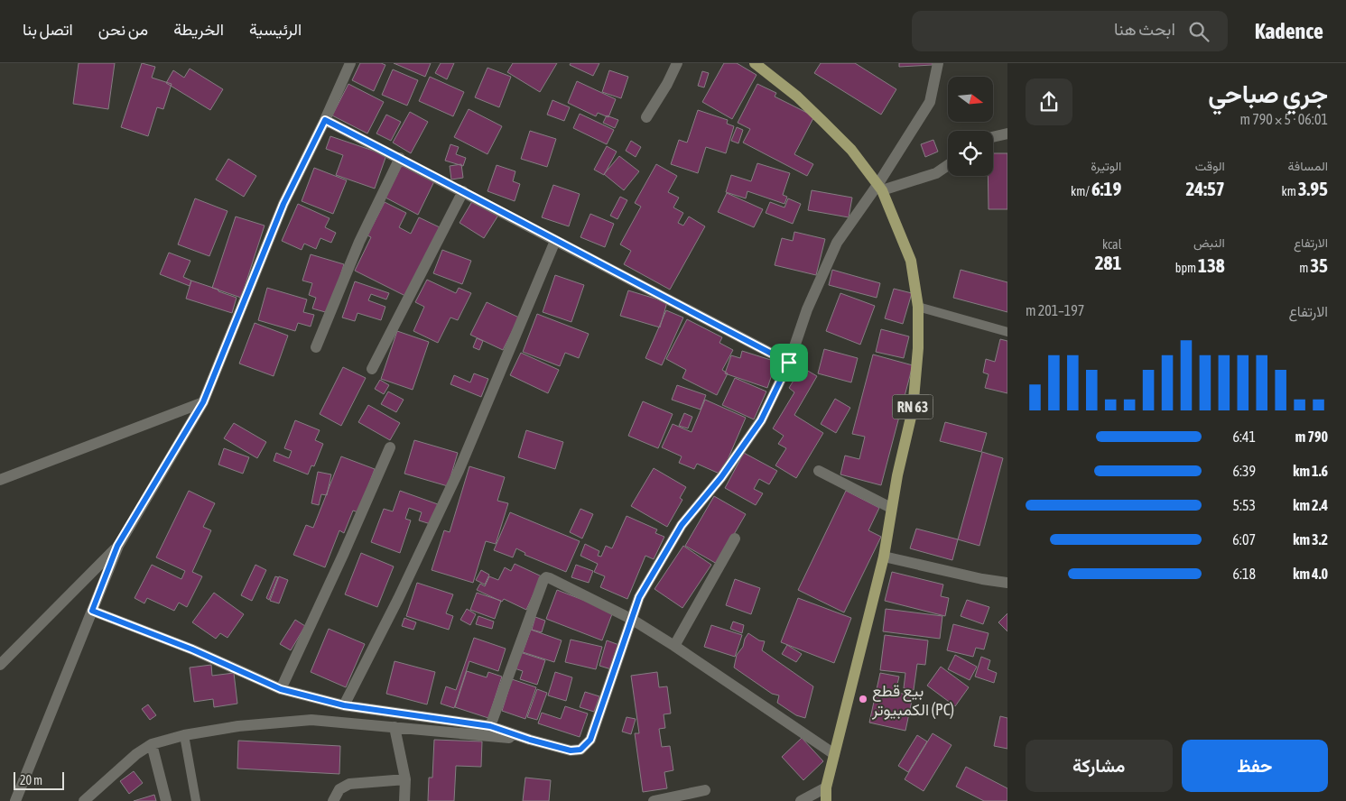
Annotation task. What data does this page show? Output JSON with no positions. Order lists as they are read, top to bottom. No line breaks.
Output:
{"streets":{"main road":["RN 63"]},"places":["بيع قطع الكمبيوتر (PC)"],"scale_bar":"20 m","north":"right","page":{"header":"Kadence","search":"ابحث هنا","nav":["الرئيسية","الخريطة","من نحن","اتصل بنا"],"heading":["جري صباحي","06:01 · 5 × 790 m"],"stats":[["المسافة","3.95 km"],["الوقت","24:57"],["الوتيرة","6:19 /km"],["الارتفاع","35 m"],["النبض","138 bpm"],["kcal","281"]],"chart":["الارتفاع","197–201 m"],"list":[{"name":"790 m","note":"6:41"},{"name":"1.6 km","note":"6:39"},{"name":"2.4 km","note":"5:53"},{"name":"3.2 km","note":"6:07"},{"name":"4.0 km","note":"6:18"}],"buttons":["حفظ","مشاركة"],"scale":"20 m"}}
